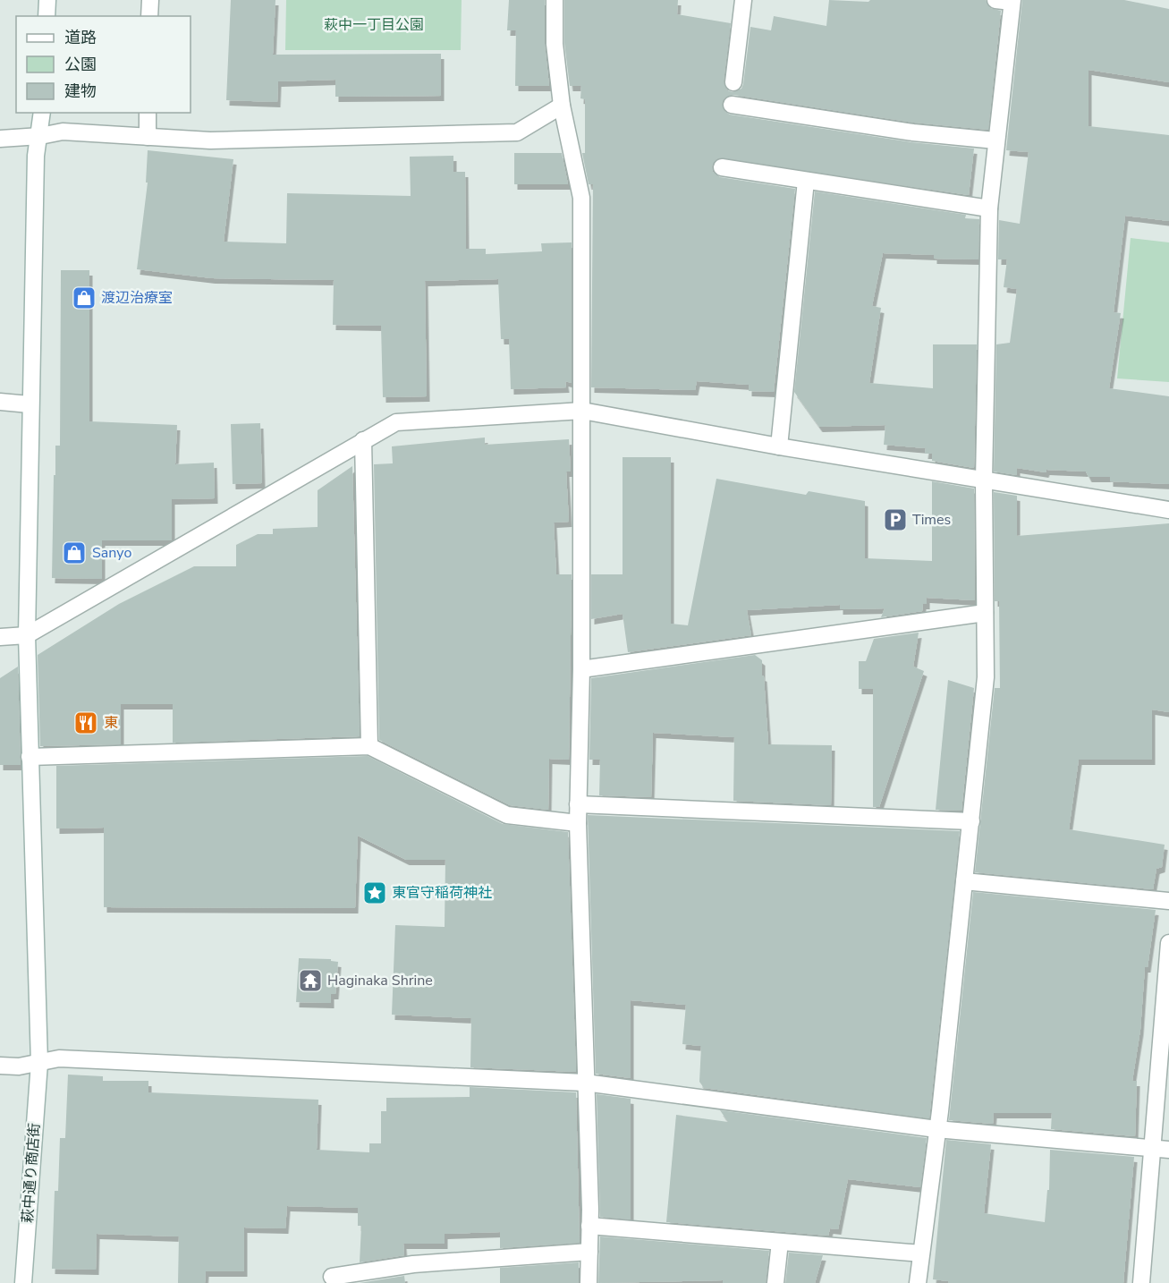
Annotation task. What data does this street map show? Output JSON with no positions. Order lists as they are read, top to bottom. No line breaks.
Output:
{"streets":{"street":["萩中通り商店街"]},"parks":["萩中一丁目公園"],"places":{"shop":["渡辺治療室","Sanyo"],"parking":["Times"],"restaurant":["東"],"place":["東官守稲荷神社"],"temple":["Haginaka Shrine"]},"legend":["道路","公園","建物"]}
